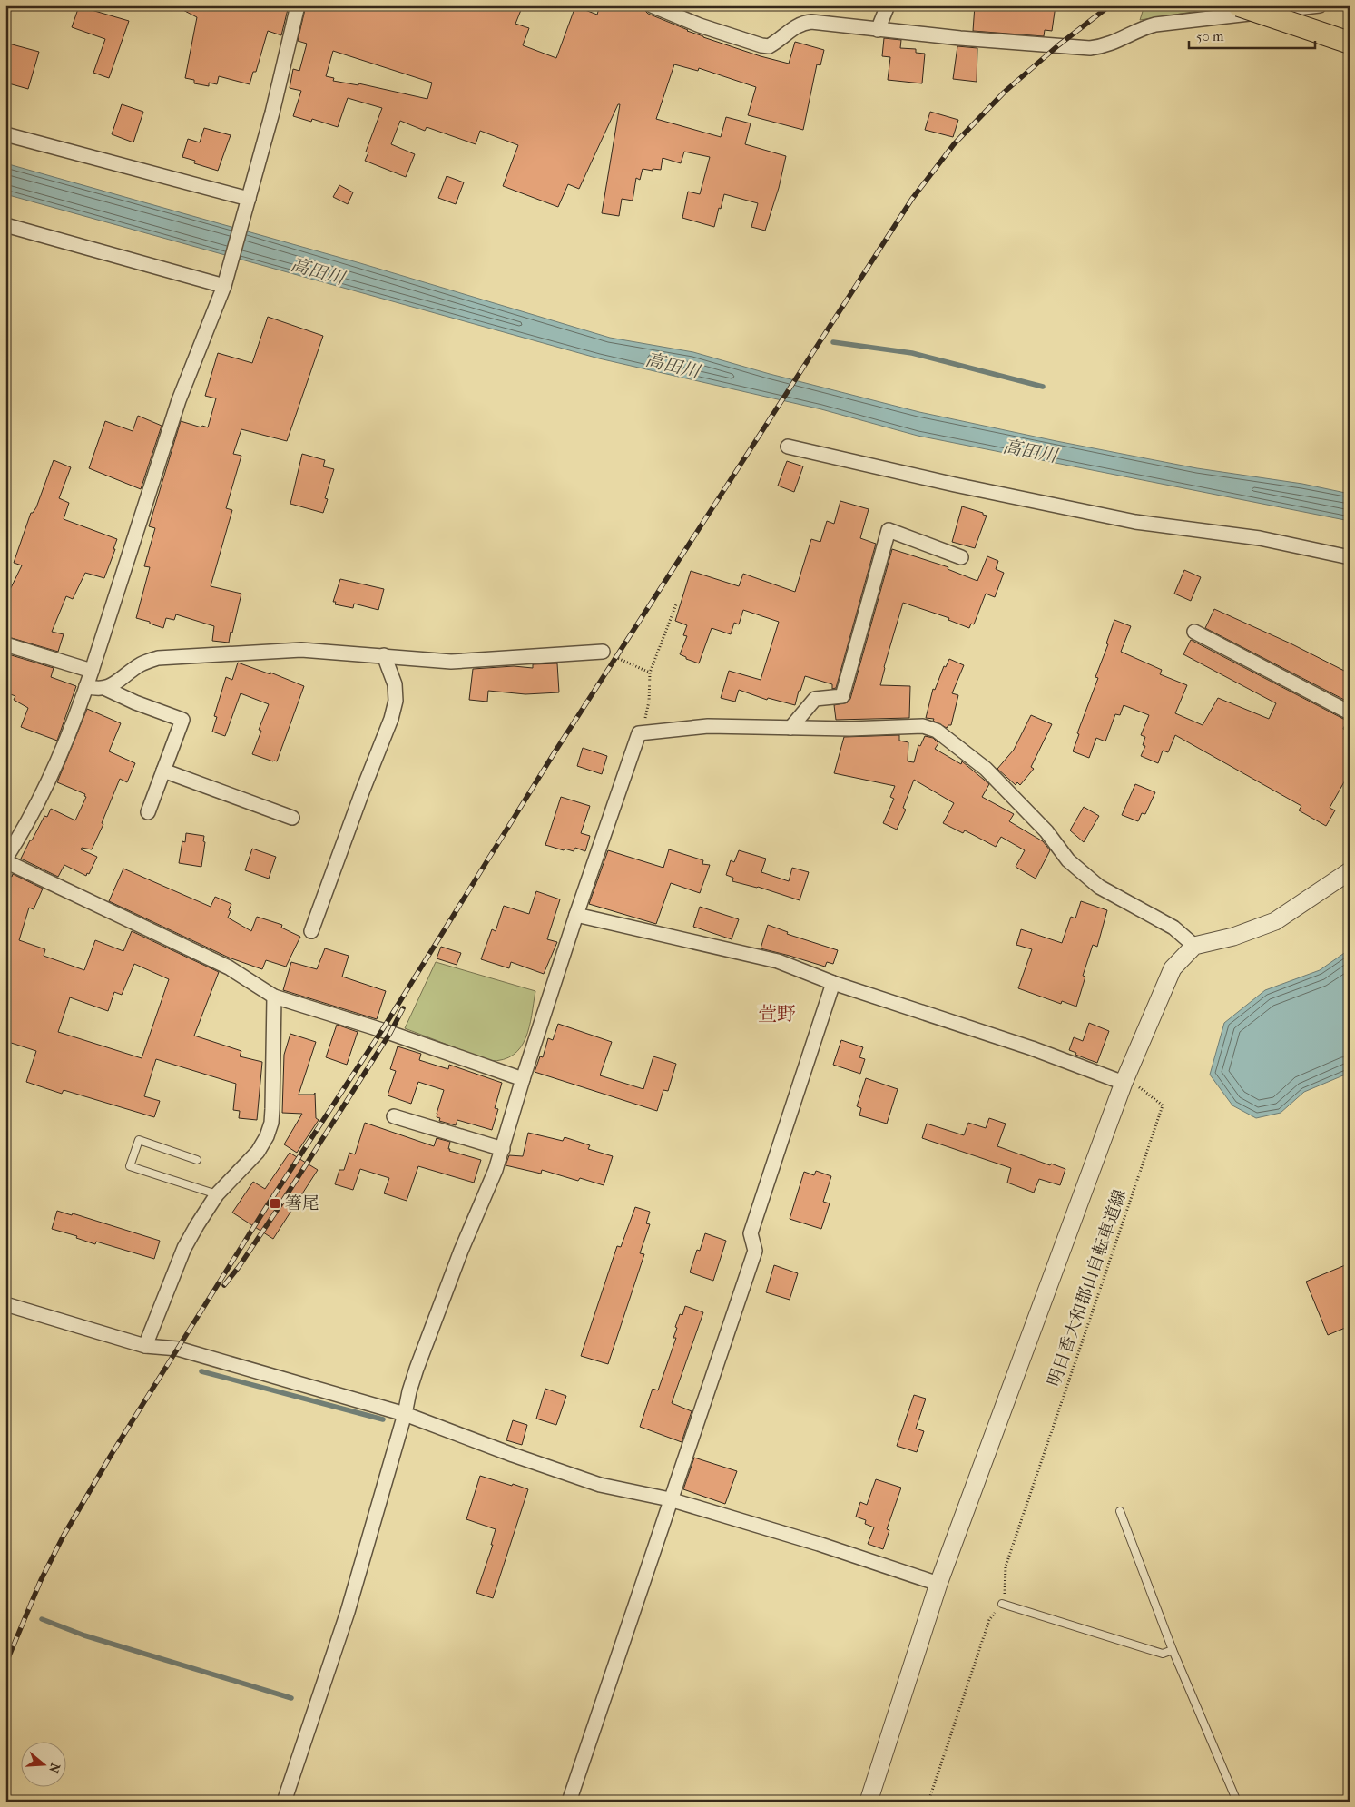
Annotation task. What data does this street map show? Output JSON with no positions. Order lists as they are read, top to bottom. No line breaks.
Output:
{"streets":{"path":["明日香大和郡山自転車道線"]},"districts":["萱野"],"water":["高田川"],"places":{"transit":["箸尾"]},"scale_bar":"50 m","north":"right"}
